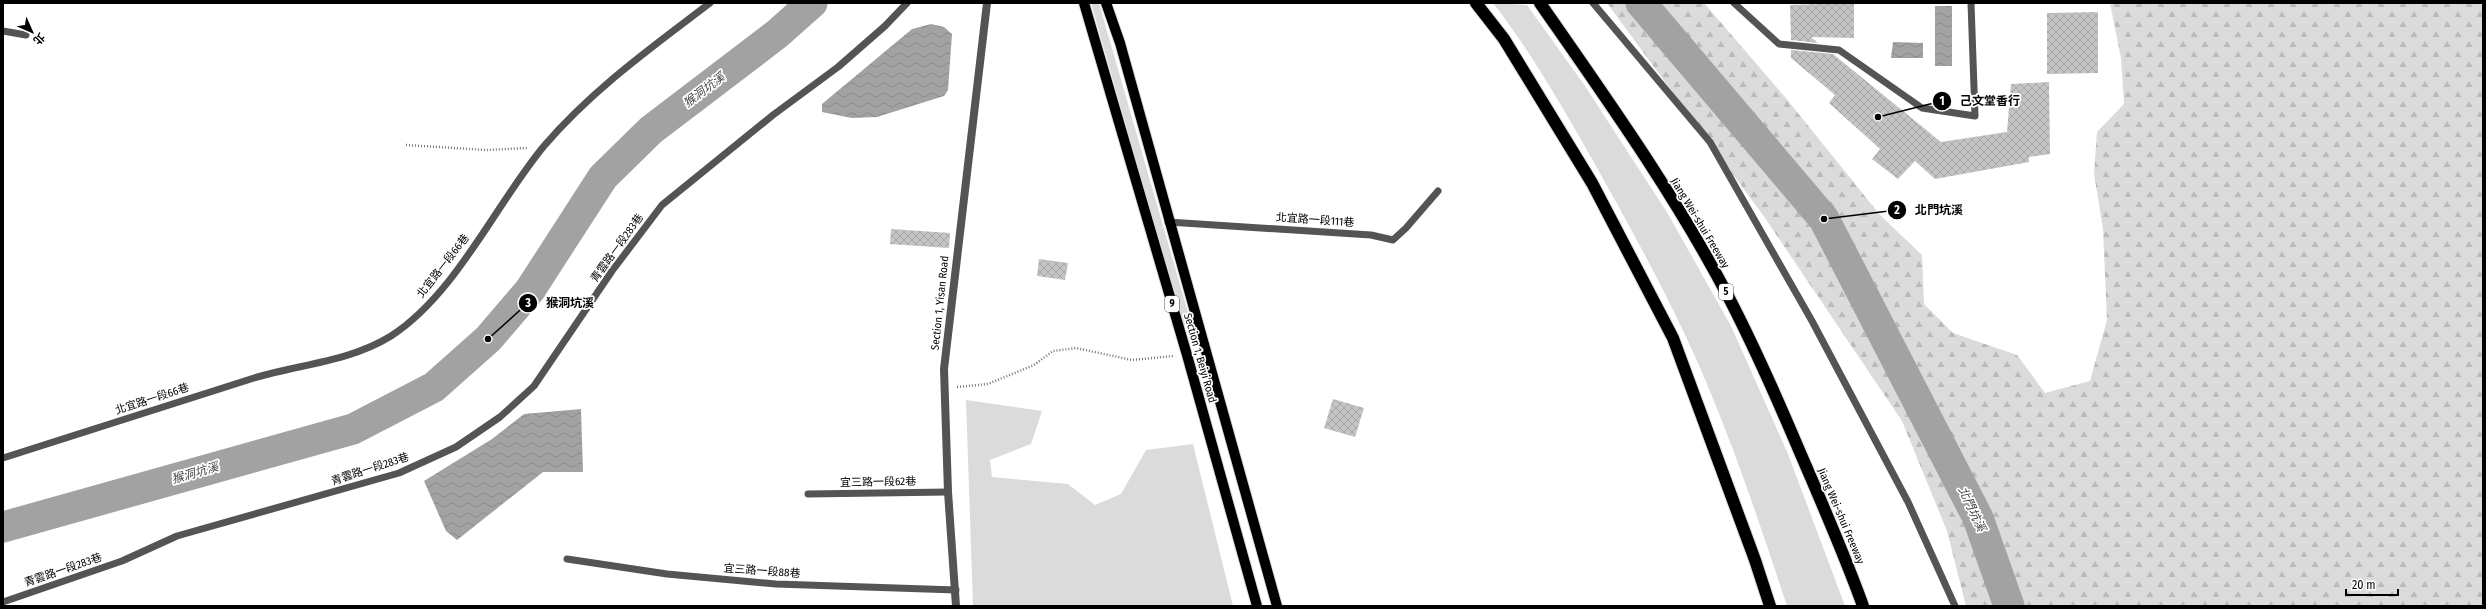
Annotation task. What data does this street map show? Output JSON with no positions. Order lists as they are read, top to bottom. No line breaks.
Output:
{"streets":{"highway":["Jiang Wei-shui Freeway","5"],"main road":["9","Section 1, Beiyi Road"],"street":["Section 1, Yisan Road"],"lane":["北宜路一段111巷","青雲路一段283巷","北宜路一段66巷","宜三路一段62巷","宜三路一段88巷"]},"crossings":[["北宜路一段111巷","Section 1, Beiyi Road"],["Section 1, Yisan Road","宜三路一段62巷"],["Section 1, Yisan Road","宜三路一段88巷"]],"water":["猴洞坑溪","北門坑溪"],"places":["己文堂香行","北門坑溪","猴洞坑溪"],"scale_bar":"20 m","north":"bottom right"}
